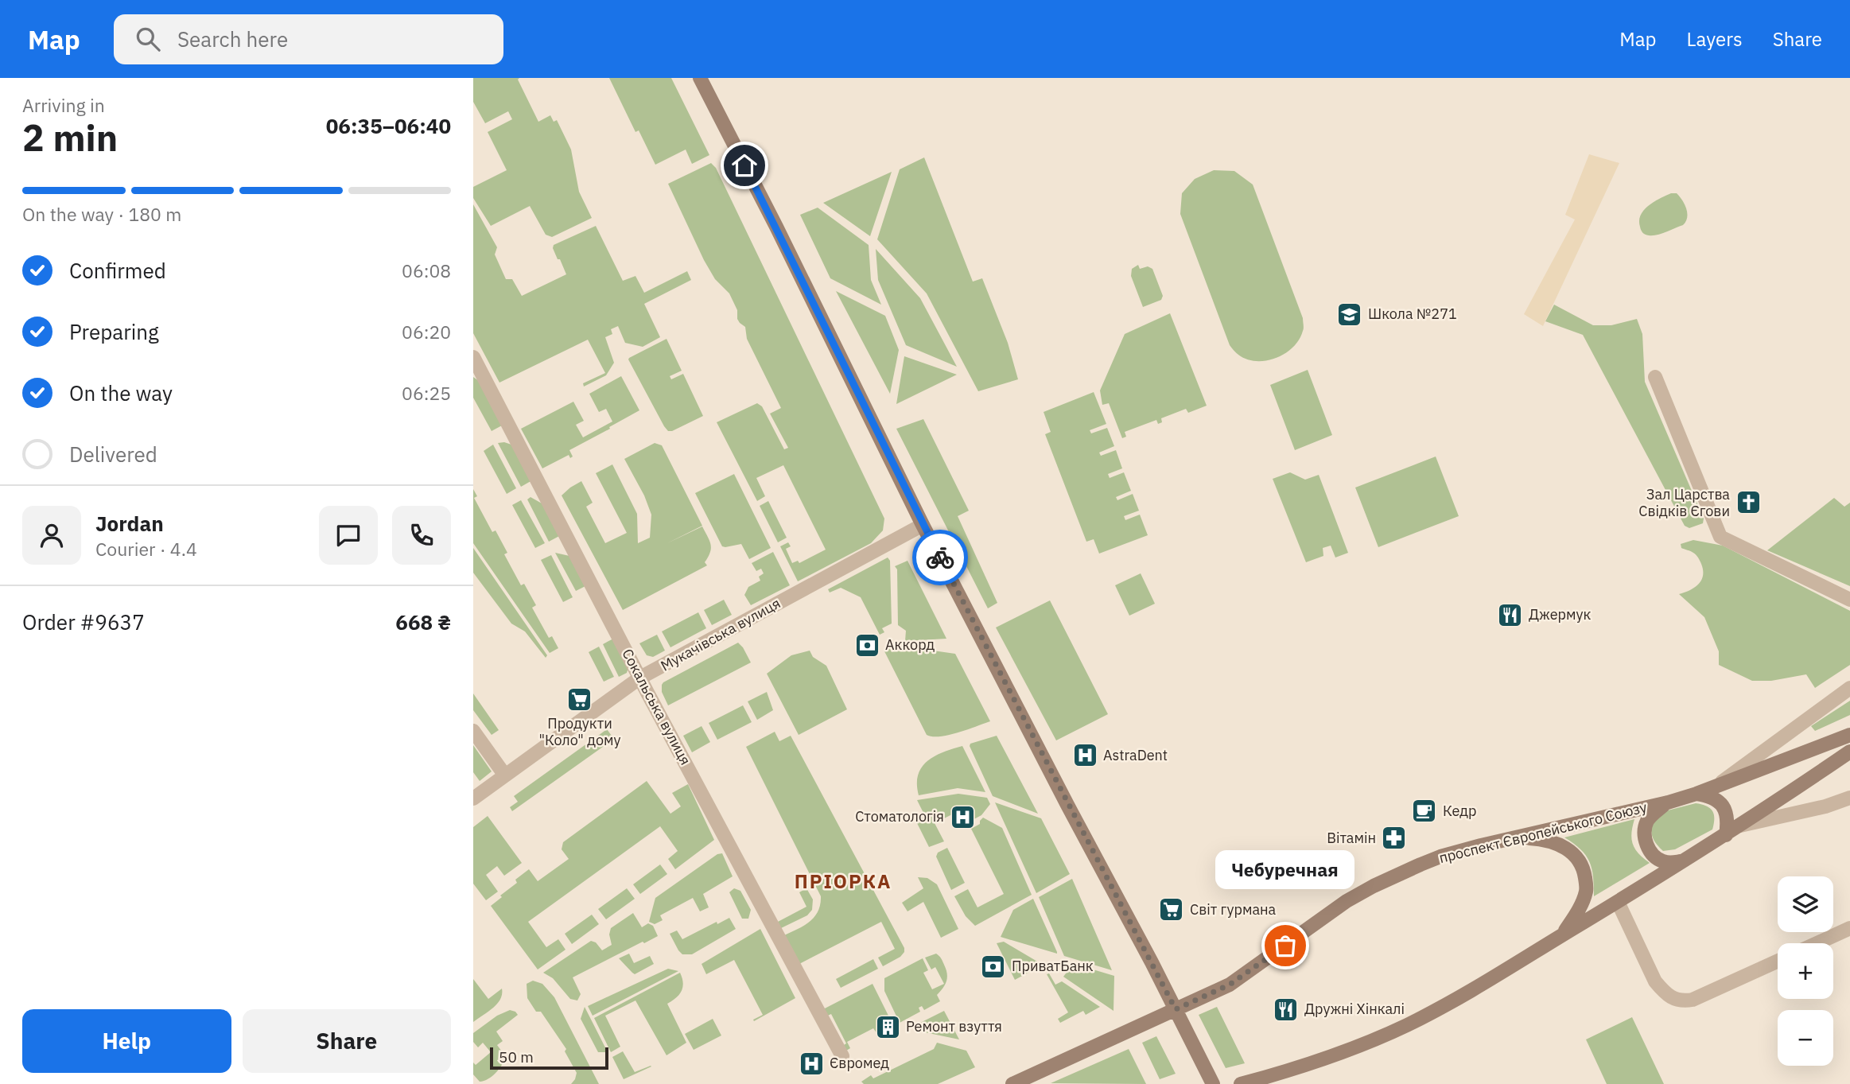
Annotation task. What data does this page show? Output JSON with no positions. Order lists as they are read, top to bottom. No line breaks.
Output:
{"streets":{"main road":["проспект Європейського Союзу"],"street":["Мукачівська вулиця","Сокальська вулиця"]},"crossings":[["Мукачівська вулиця","Сокальська вулиця"]],"districts":["ПРІОРКА"],"places":{"school or university":["Школа №271"],"church":["Зал Царства Свідків Єгови"],"restaurant":["Джермук","Дружні Хінкалі"],"bank":["Аккорд","ПриватБанк"],"supermarket":["Продукти \"Коло\" дому","Світ гурмана"],"hospital":["AstraDent","Стоматологія","Євромед"],"cafe":["Кедр"],"pharmacy":["Вітамін"],"other":["Чебуречная"],"building":["Ремонт взуття"]},"scale_bar":"50 m","page":{"header":"Map","search":"Search here","nav":["Map","Layers","Share"],"heading":["2 min","Arriving in","06:35–06:40"],"panel":["Jordan","Courier · 4.4","Order #9637","668 ₴"],"bar":"On the way · 180 m","list":[["Confirmed","06:08"],["Preparing","06:20"],["On the way","06:25"],"Delivered"],"bubble":"Чебуречная","map_buttons":["+","−"],"buttons":["Help","Share"],"scale":"50 m"}}
